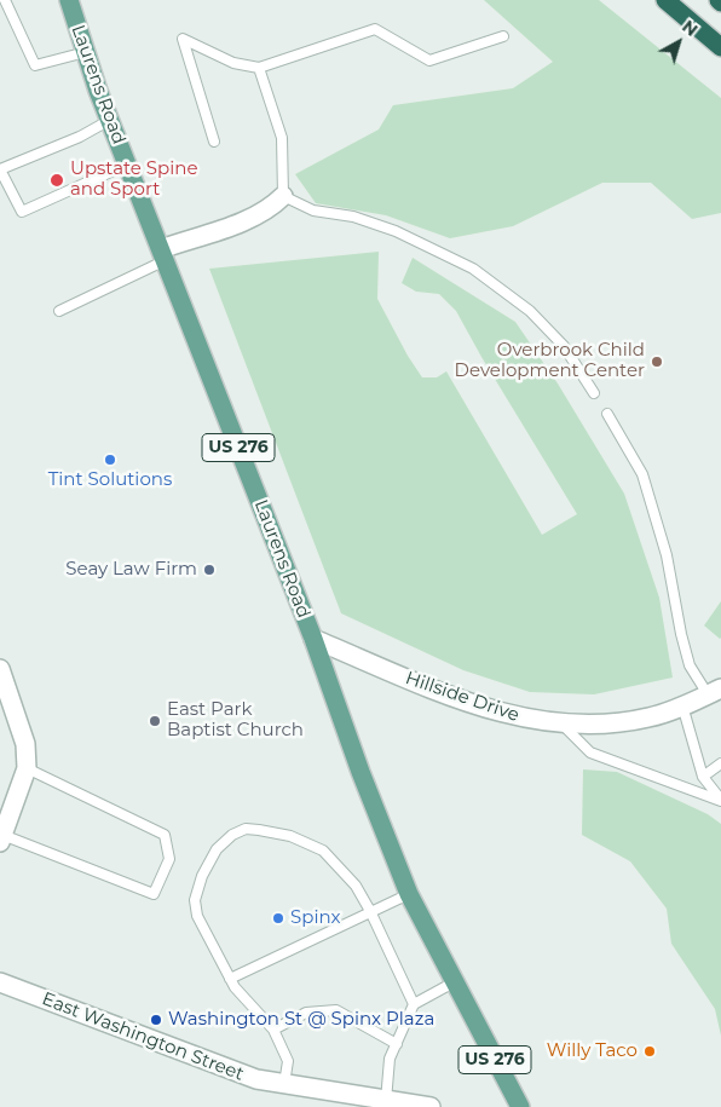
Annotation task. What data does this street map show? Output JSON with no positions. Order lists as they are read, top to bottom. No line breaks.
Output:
{"streets":{"main road":["Laurens Road","US 276"],"street":["Hillside Drive","East Washington Street"]},"crossings":[["Laurens Road","Hillside Drive"]],"places":["Upstate Spine and Sport","Overbrook Child Development Center","Tint Solutions","Seay Law Firm","East Park Baptist Church","Spinx","Washington St @ Spinx Plaza","Willy Taco"],"north":"top right"}
